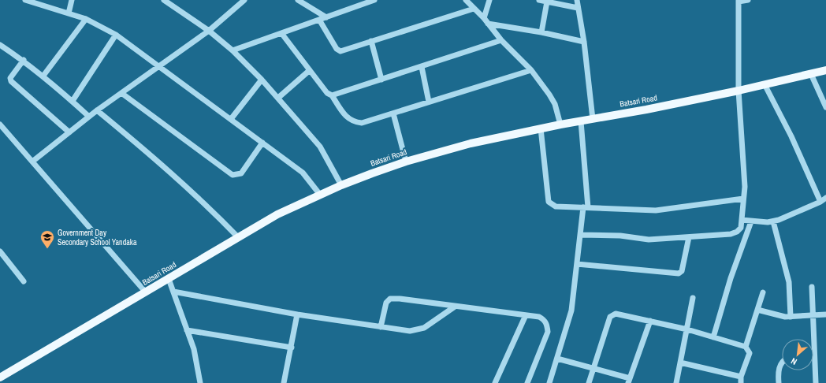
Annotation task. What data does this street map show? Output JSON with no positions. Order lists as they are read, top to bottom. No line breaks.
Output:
{"streets":{"main road":["Batsari Road"]},"places":{"school or university":["Government Day Secondary School Yandaka"]},"north":"bottom left"}
